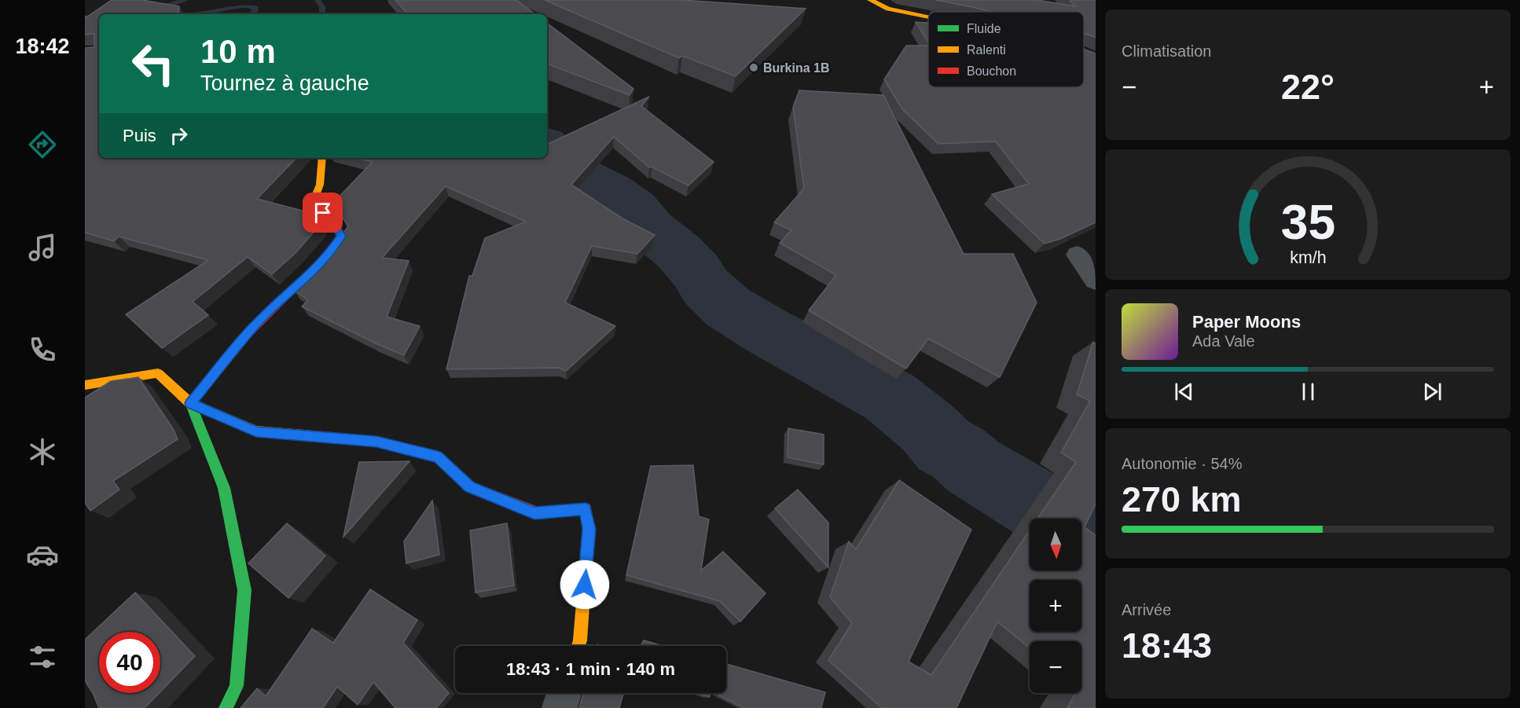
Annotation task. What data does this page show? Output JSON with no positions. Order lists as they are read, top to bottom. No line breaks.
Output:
{"places":["Burkina 1B"],"legend":["Fluide","Ralenti","Bouchon"],"north":"bottom","page":{"tabs":"18:42","tile":["Climatisation",["Autonomie · 54%","270 km"],["Arrivée","18:43"]],"turn":["10 m","Tournez à gauche"],"heat":["−","22°","+"],"then":"Puis","song":["Paper Moons","Ada Vale"],"map_buttons":["+","−"],"limit":"40","trip":"18:43 · 1 min · 140 m","gauge":["35","km/h"]}}
